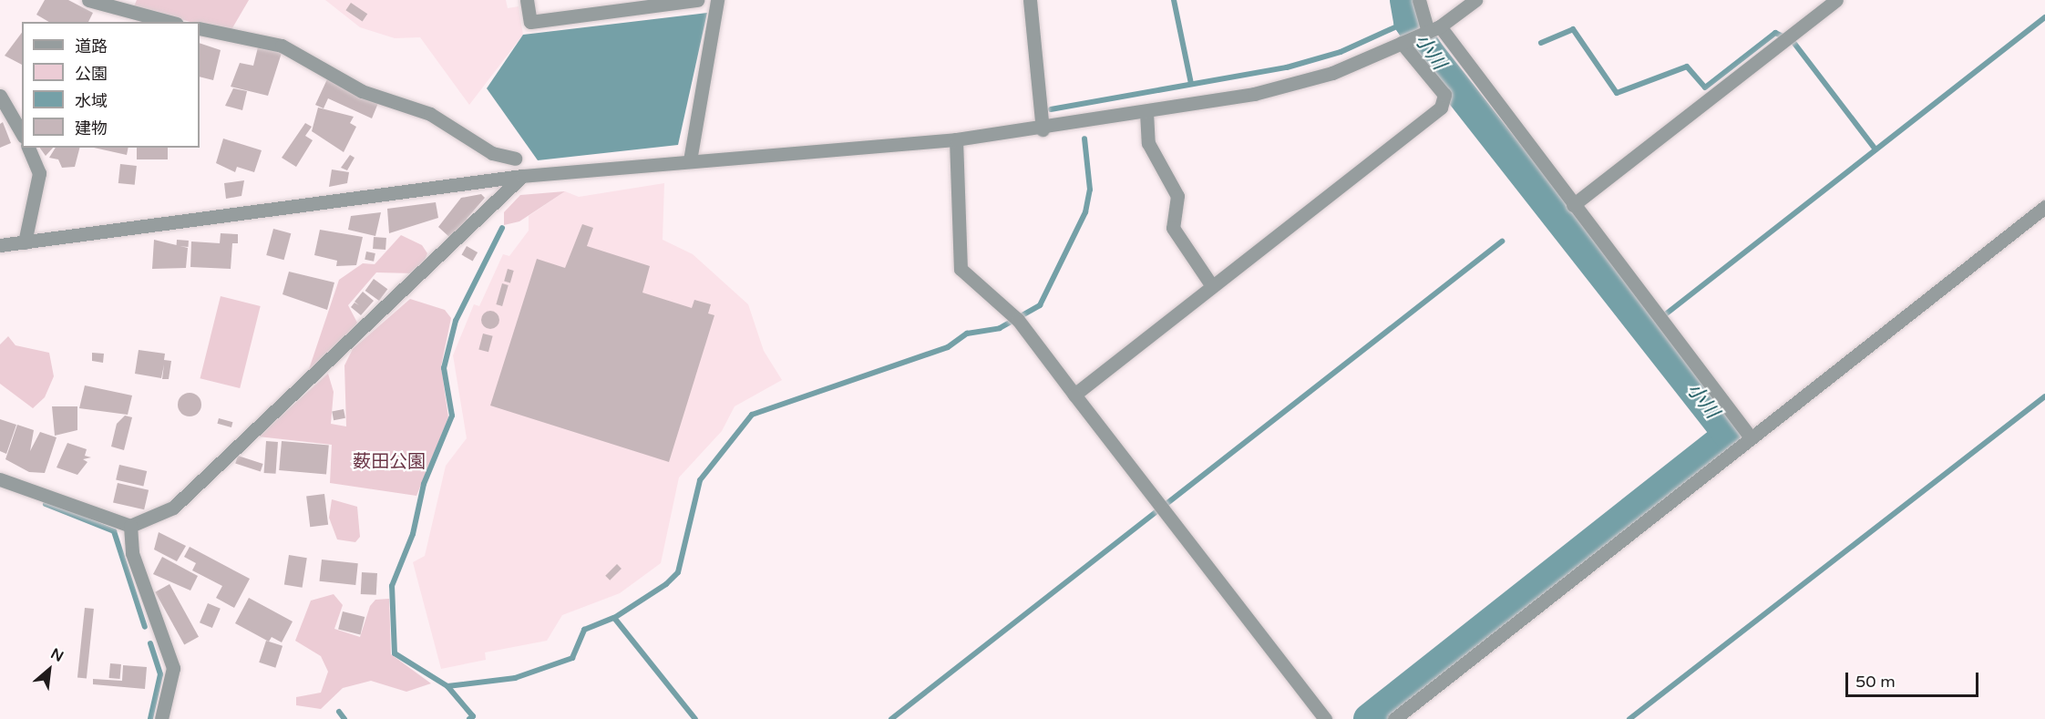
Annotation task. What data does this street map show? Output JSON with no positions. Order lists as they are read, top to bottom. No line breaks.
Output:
{"water":["小川"],"parks":["薮田公園"],"legend":["道路","公園","水域","建物"],"scale_bar":"50 m","north":"top right"}
